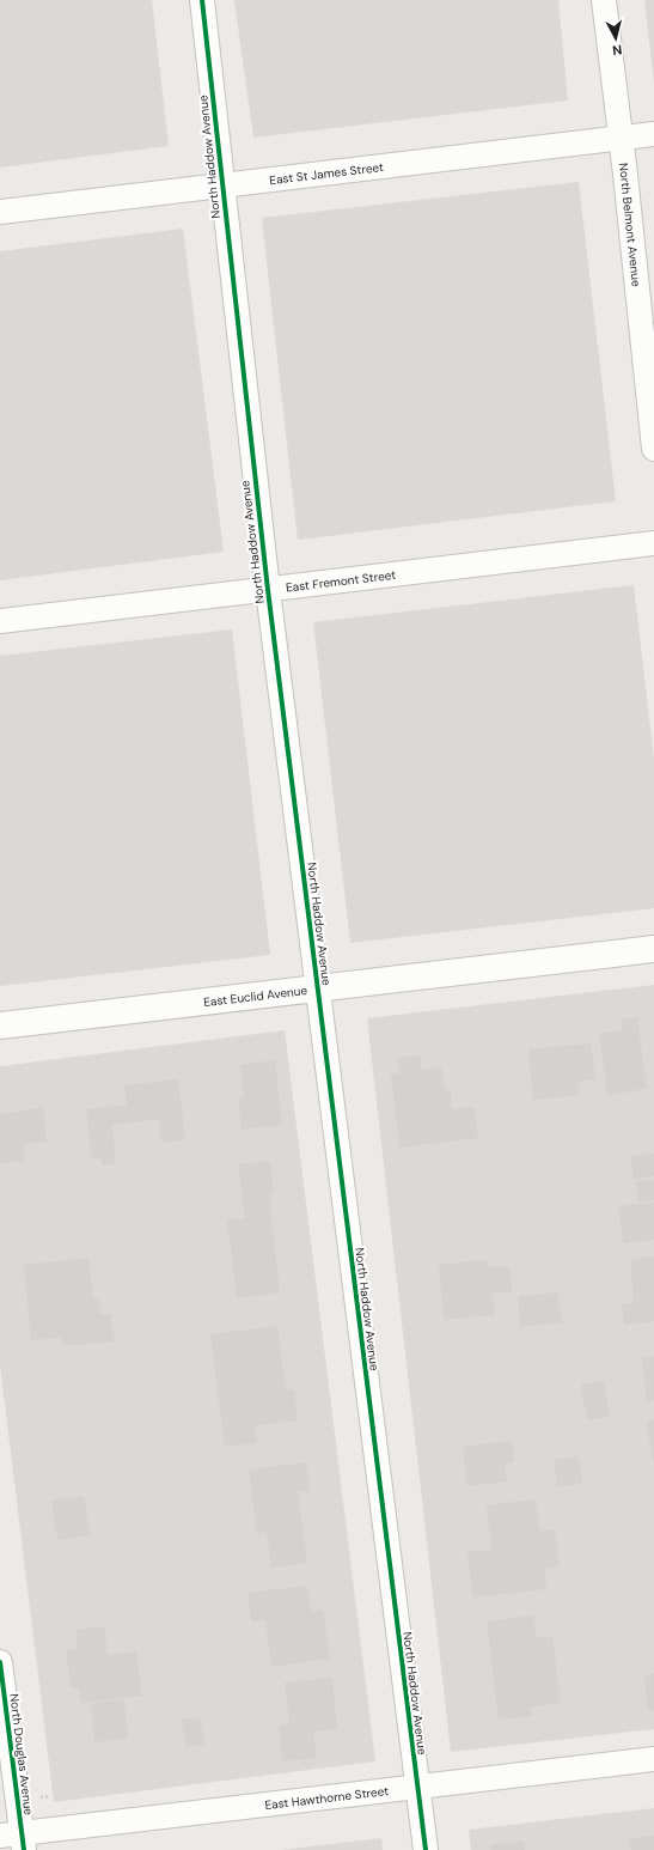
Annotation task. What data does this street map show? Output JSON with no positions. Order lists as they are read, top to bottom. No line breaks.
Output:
{"streets":{"street":["North Haddow Avenue","East St James Street","North Belmont Avenue","East Fremont Street","East Euclid Avenue","North Douglas Avenue","East Hawthorne Street"]},"crossings":[["North Haddow Avenue","East St James Street"],["North Haddow Avenue","East Fremont Street"],["North Haddow Avenue","East Euclid Avenue"],["North Haddow Avenue","East Hawthorne Street"],["East St James Street","North Belmont Avenue"],["North Douglas Avenue","East Hawthorne Street"]],"north":"bottom"}
